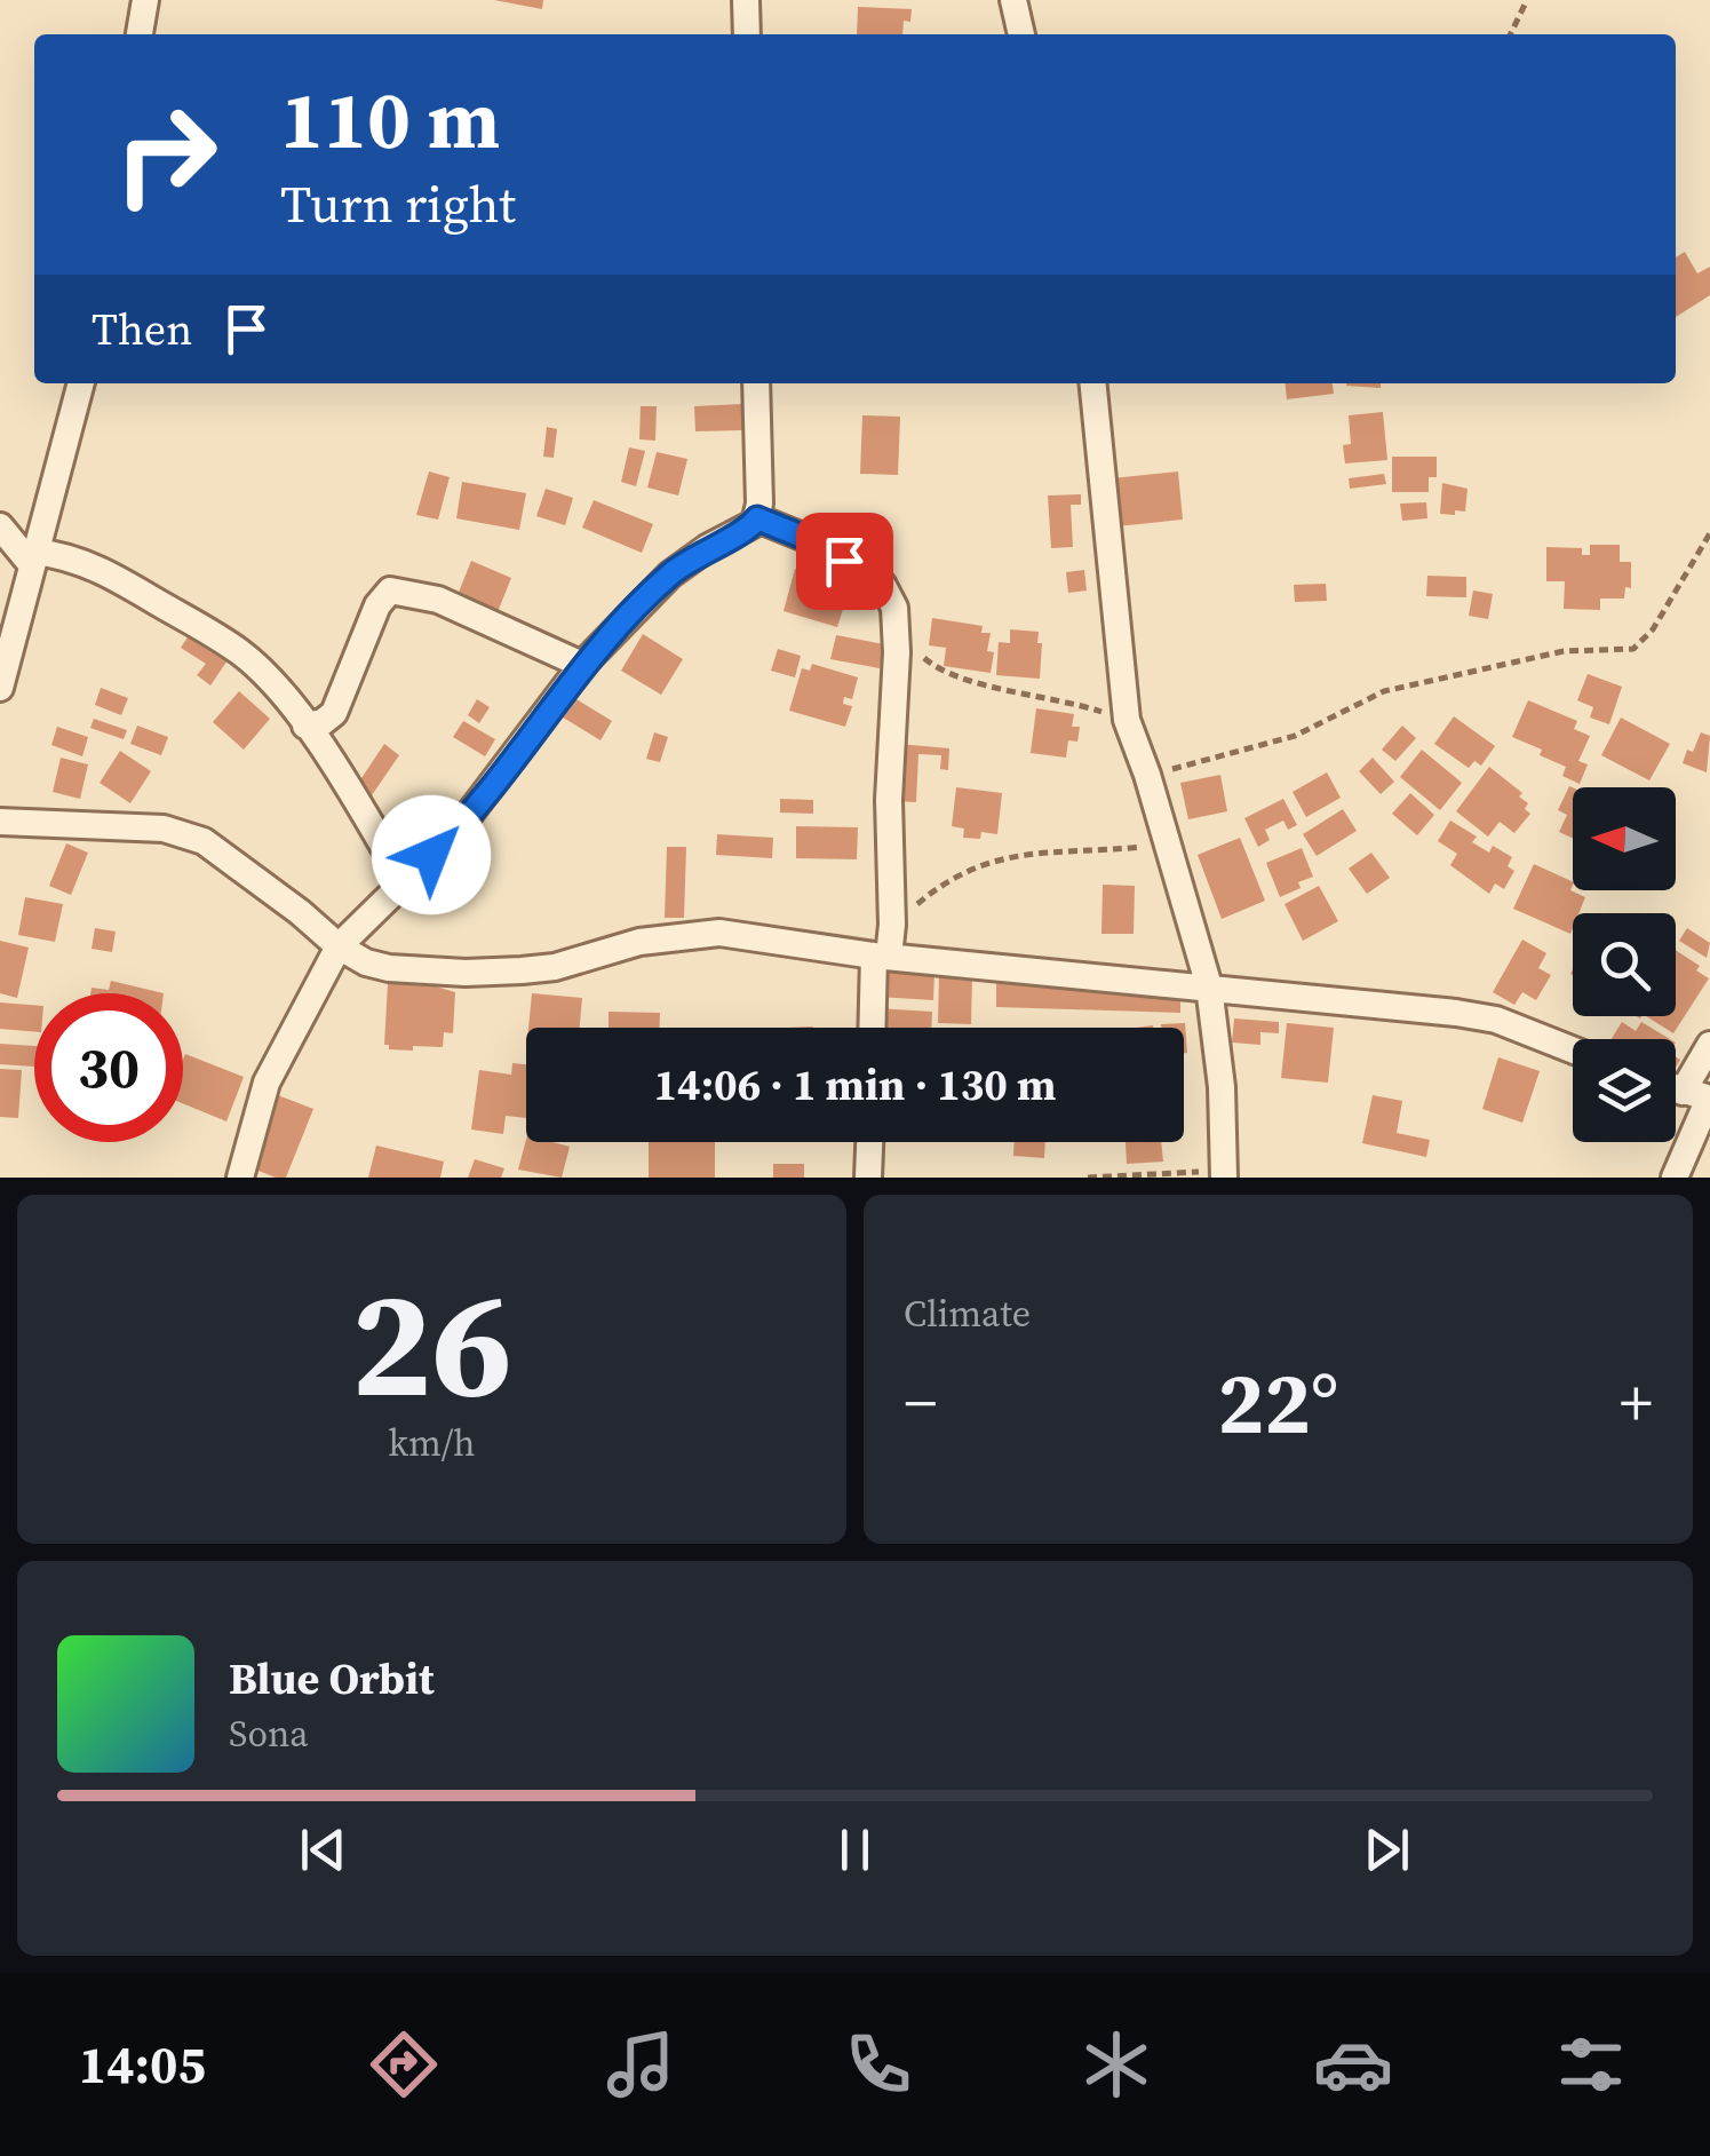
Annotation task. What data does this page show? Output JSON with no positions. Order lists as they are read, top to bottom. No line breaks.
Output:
{"north":"left","page":{"turn":["110 m","Turn right"],"then":"Then","limit":"30","trip":"14:06 · 1 min · 130 m","tile":[["26","km/h"],"Climate"],"heat":["−","22°","+"],"song":["Blue Orbit","Sona"],"tabs":"14:05"}}
